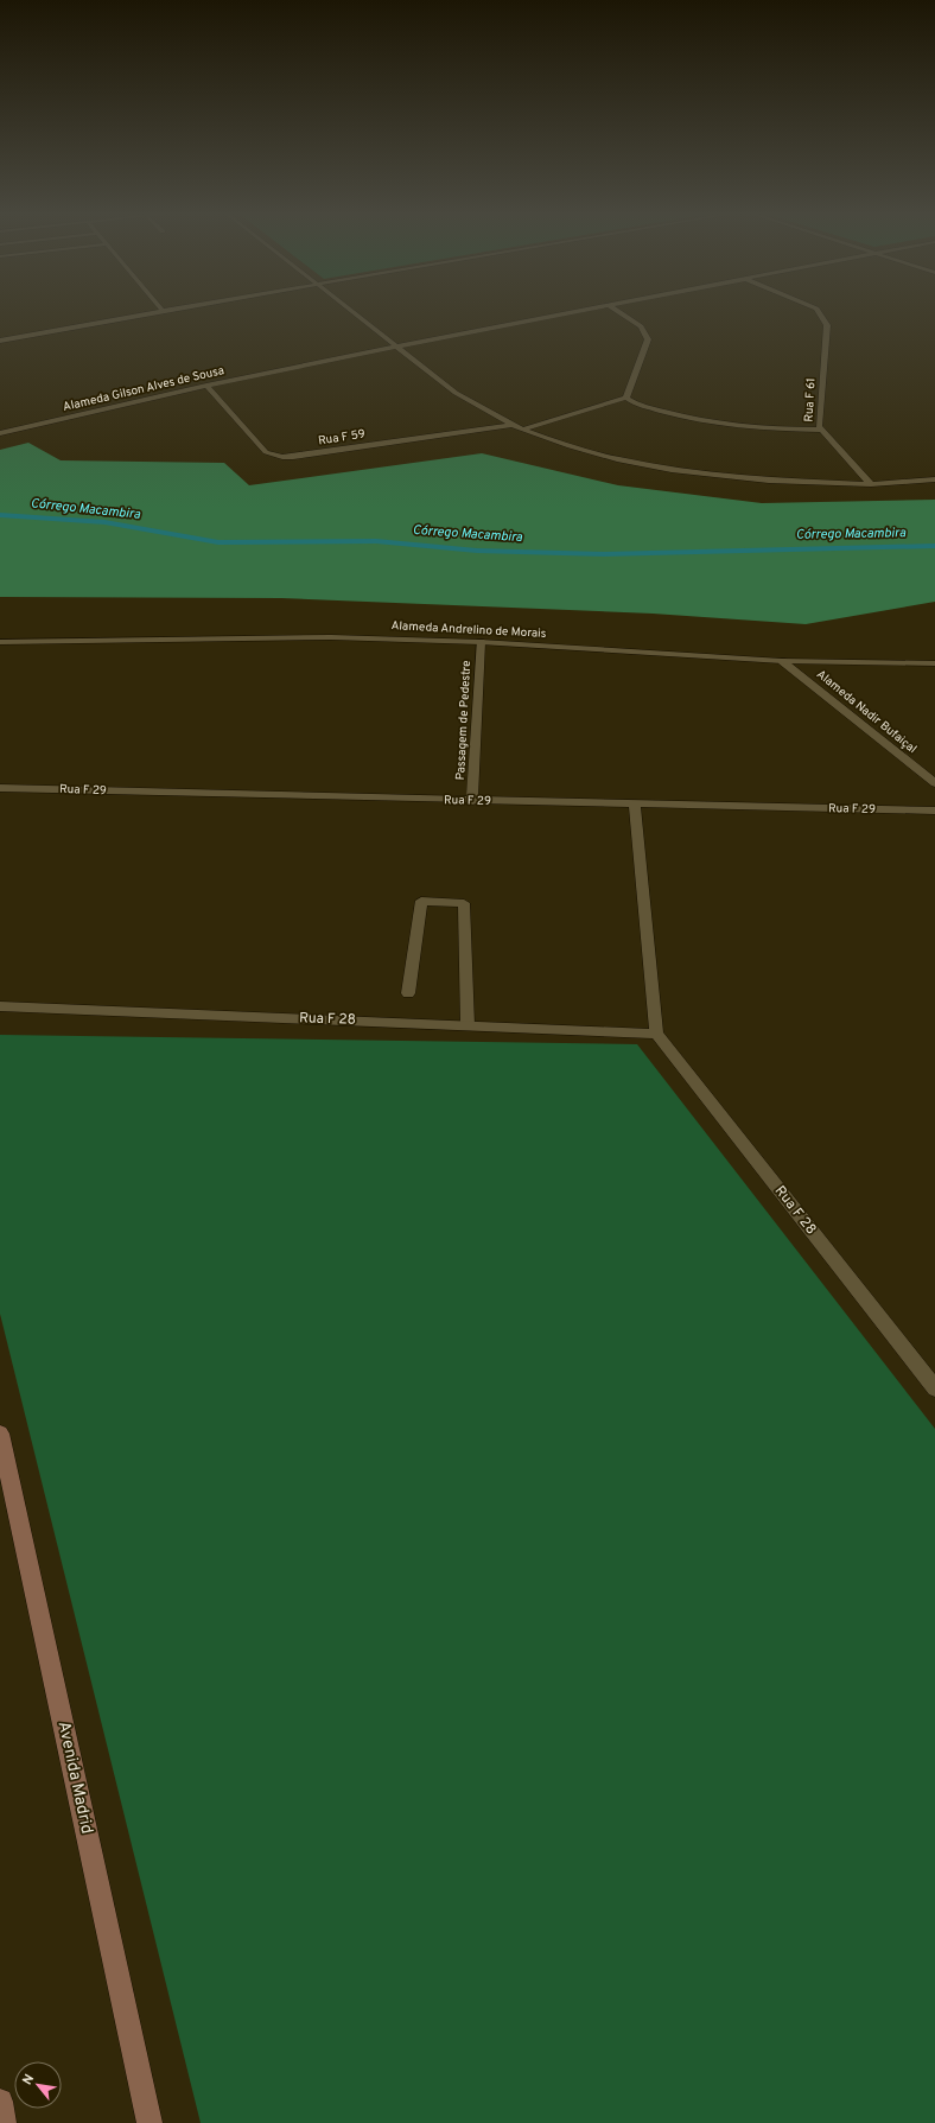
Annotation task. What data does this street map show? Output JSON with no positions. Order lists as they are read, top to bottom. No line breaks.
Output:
{"streets":{"main road":["Avenida Madrid"],"street":["Alameda Gilson Alves de Sousa","Rua F 61","Rua F 59","Alameda Andrelino de Morais","Alameda Nadir Bufaiçal","Passagem de Pedestre","Rua F 29","Rua F 28"]},"crossings":[["Alameda Gilson Alves de Sousa","Rua F 59"],["Alameda Andrelino de Morais","Alameda Nadir Bufaiçal"],["Alameda Andrelino de Morais","Passagem de Pedestre"],["Passagem de Pedestre","Rua F 29"]],"water":["Córrego Macambira"],"north":"top left"}
